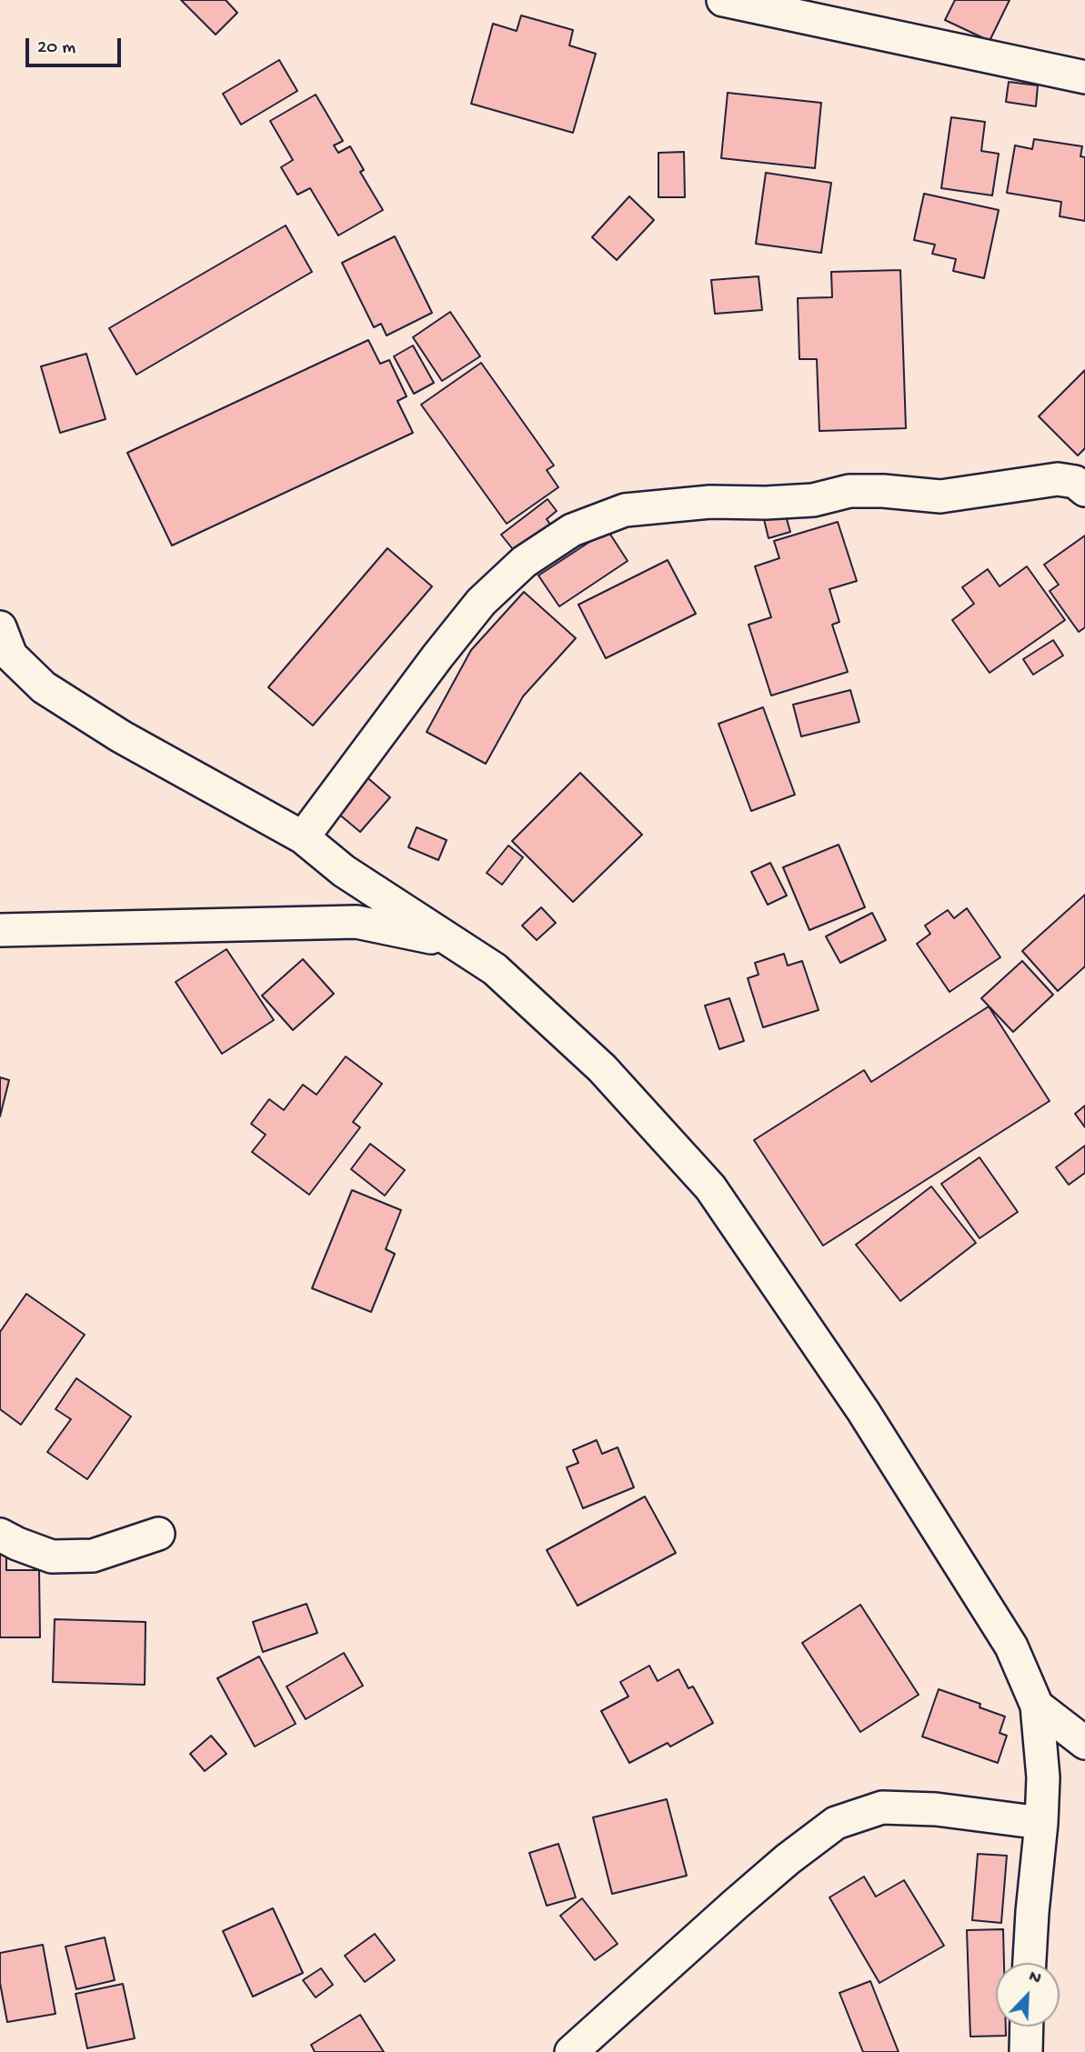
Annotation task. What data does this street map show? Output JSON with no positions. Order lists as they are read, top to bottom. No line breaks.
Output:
{"scale_bar":"20 m","north":"top right"}
